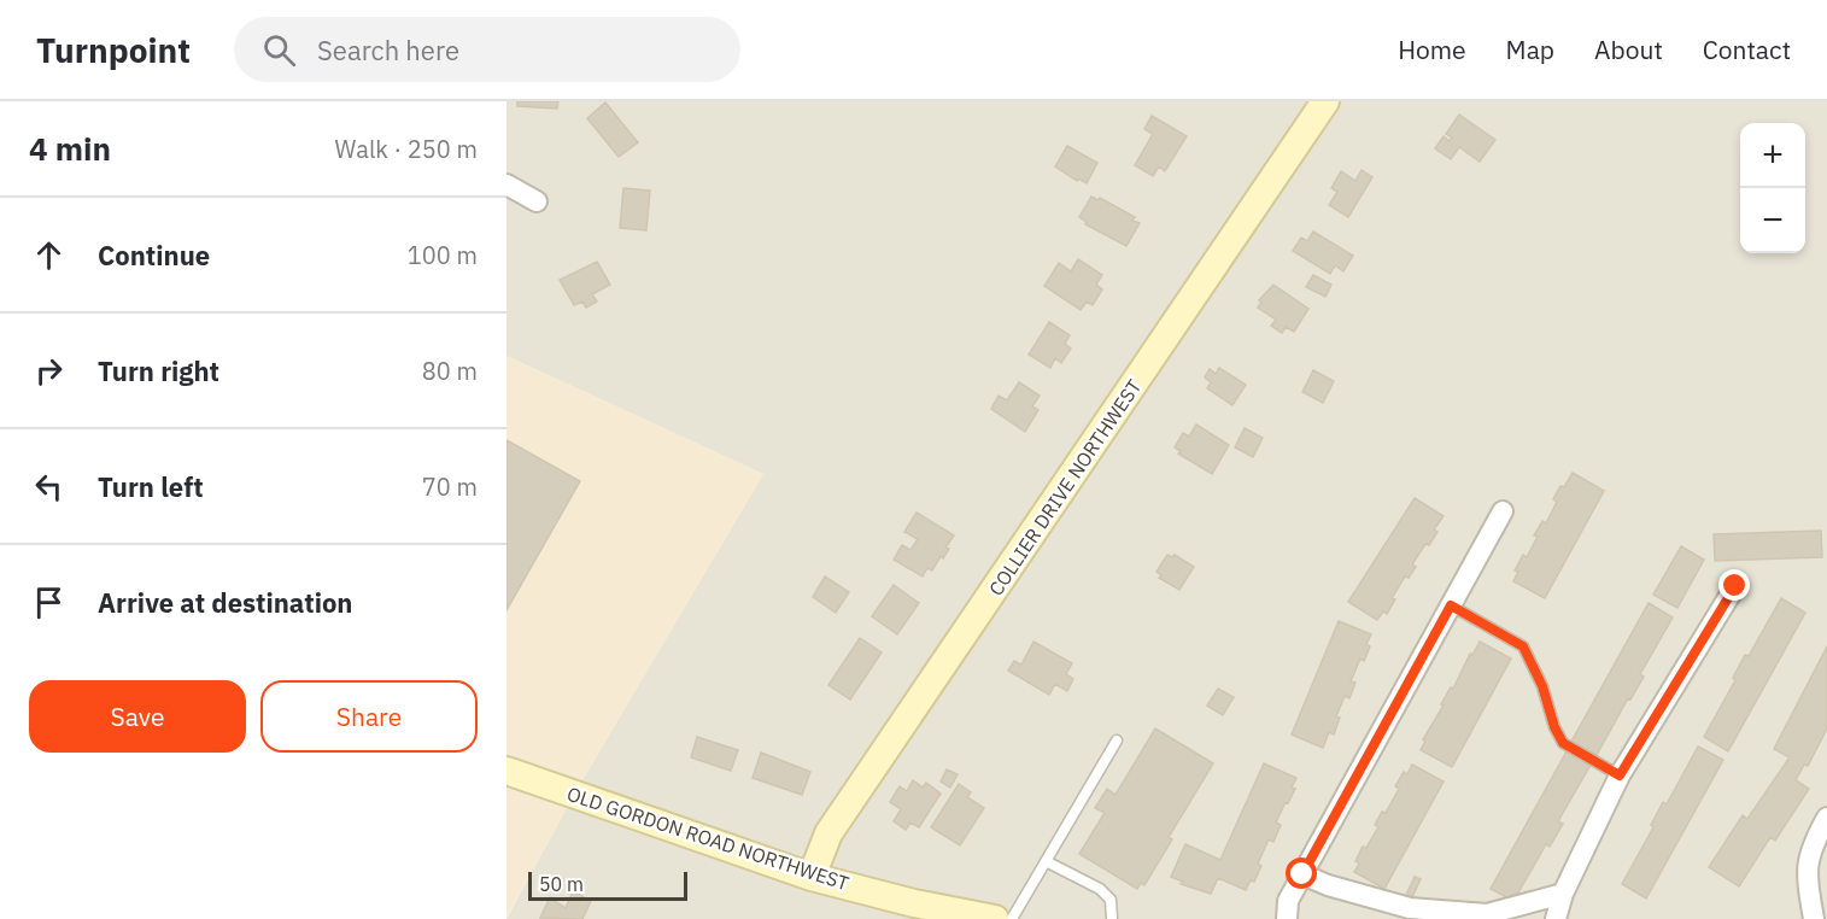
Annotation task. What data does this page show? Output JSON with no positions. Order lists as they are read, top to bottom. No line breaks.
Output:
{"streets":{"main road":["COLLIER DRIVE NORTHWEST","OLD GORDON ROAD NORTHWEST"]},"crossings":[["COLLIER DRIVE NORTHWEST","OLD GORDON ROAD NORTHWEST"]],"scale_bar":"50 m","page":{"header":"Turnpoint","search":"Search here","nav":["Home","Map","About","Contact"],"heading":["4 min","Walk · 250 m"],"map_buttons":["+","−"],"list":[["Continue","100 m"],["Turn right","80 m"],["Turn left","70 m"],"Arrive at destination"],"buttons":["Save","Share"],"scale":"50 m"}}
